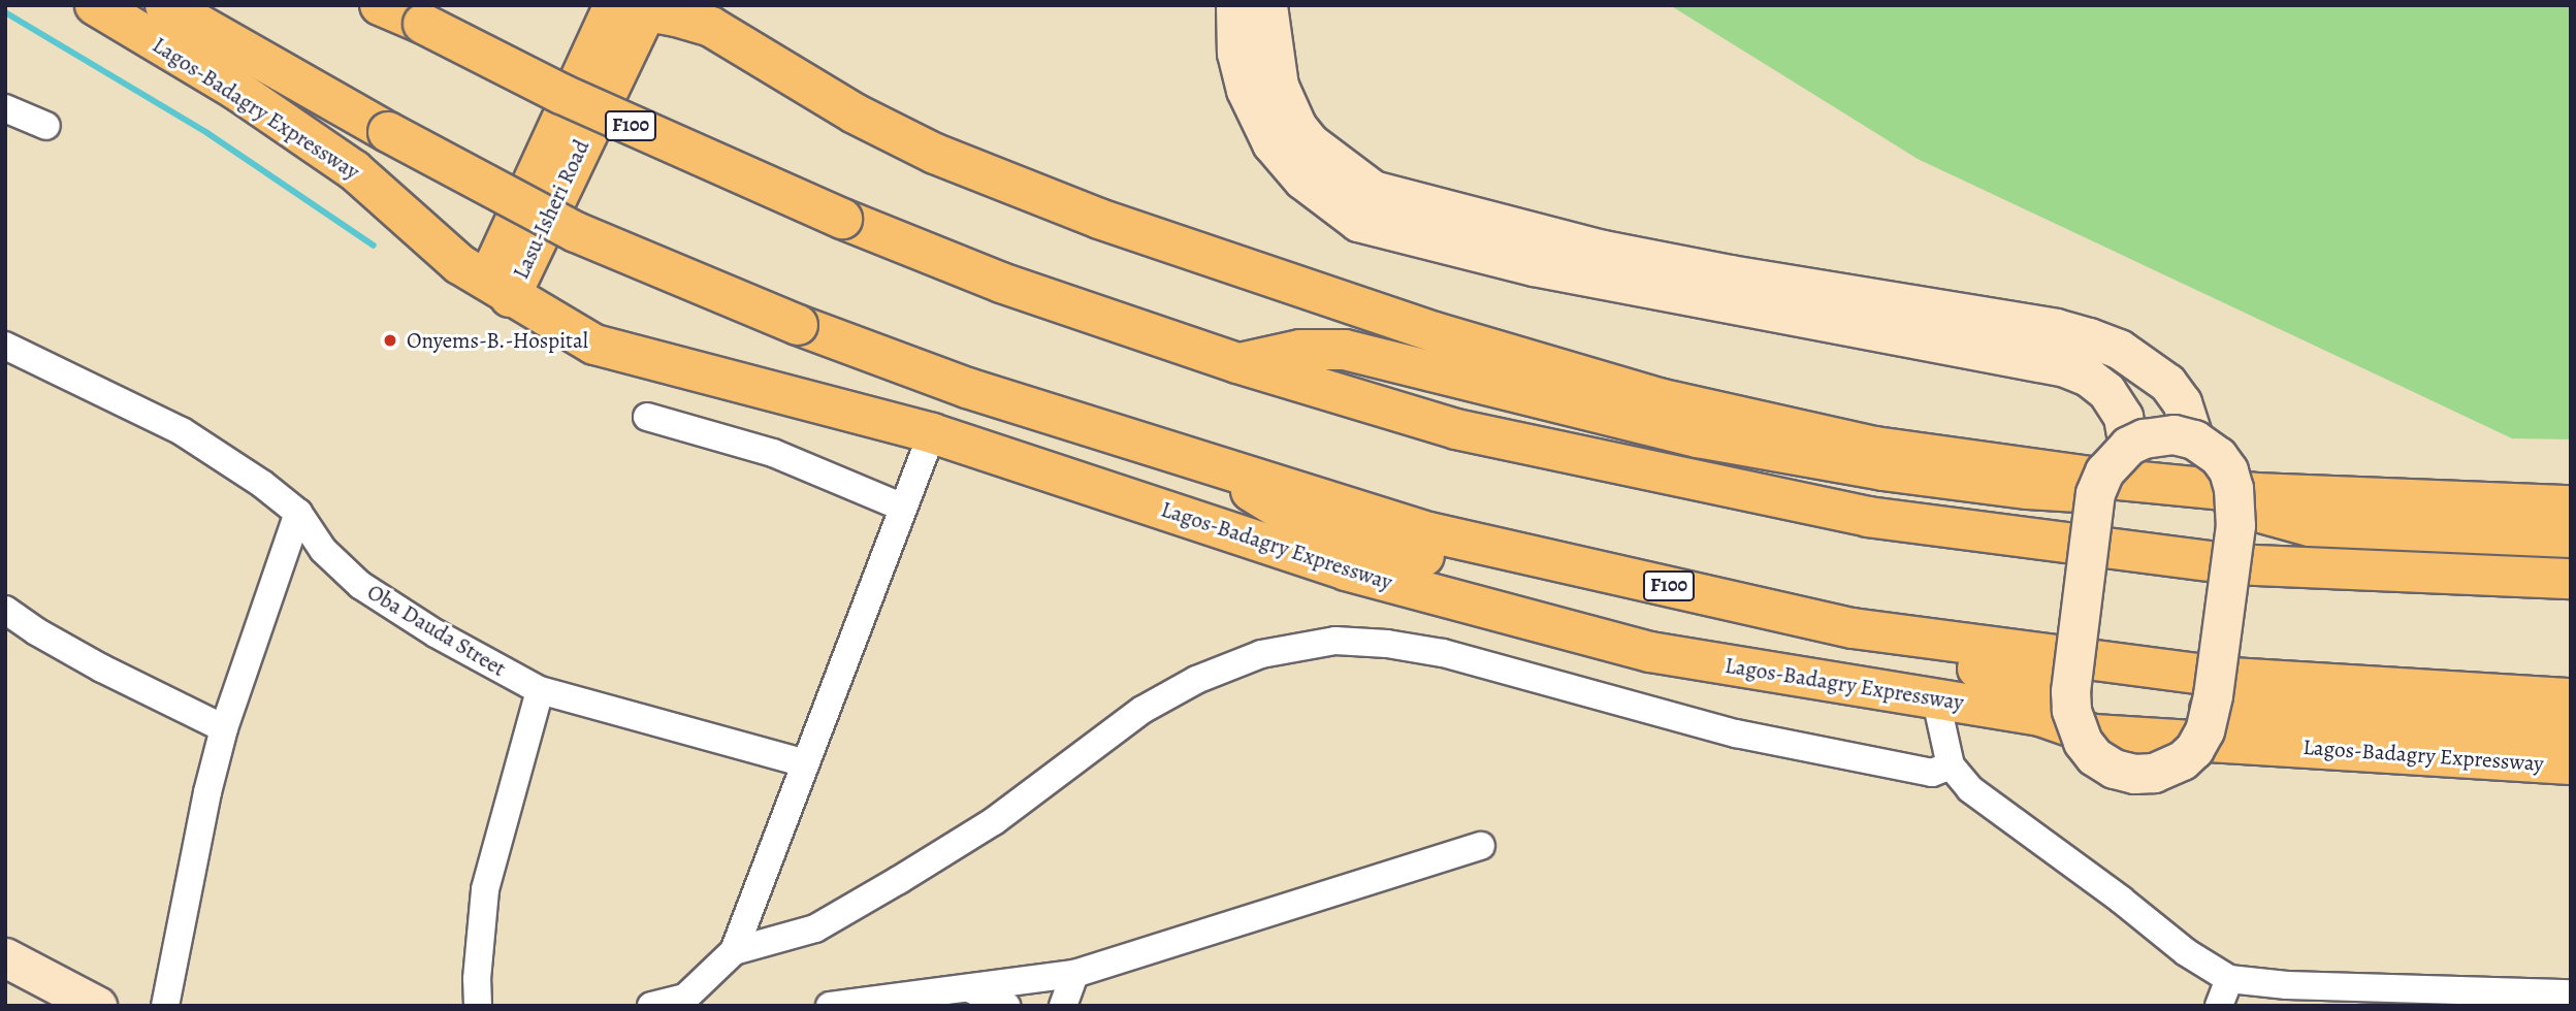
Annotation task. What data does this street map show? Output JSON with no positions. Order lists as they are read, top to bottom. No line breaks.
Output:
{"streets":{"main road":["Lagos-Badagry Expressway","F100","Lasu-Isheri Road"],"street":["Oba Dauda Street"]},"crossings":[["Lagos-Badagry Expressway","Lasu-Isheri Road"]],"places":["Onyems-B.-Hospital"]}
